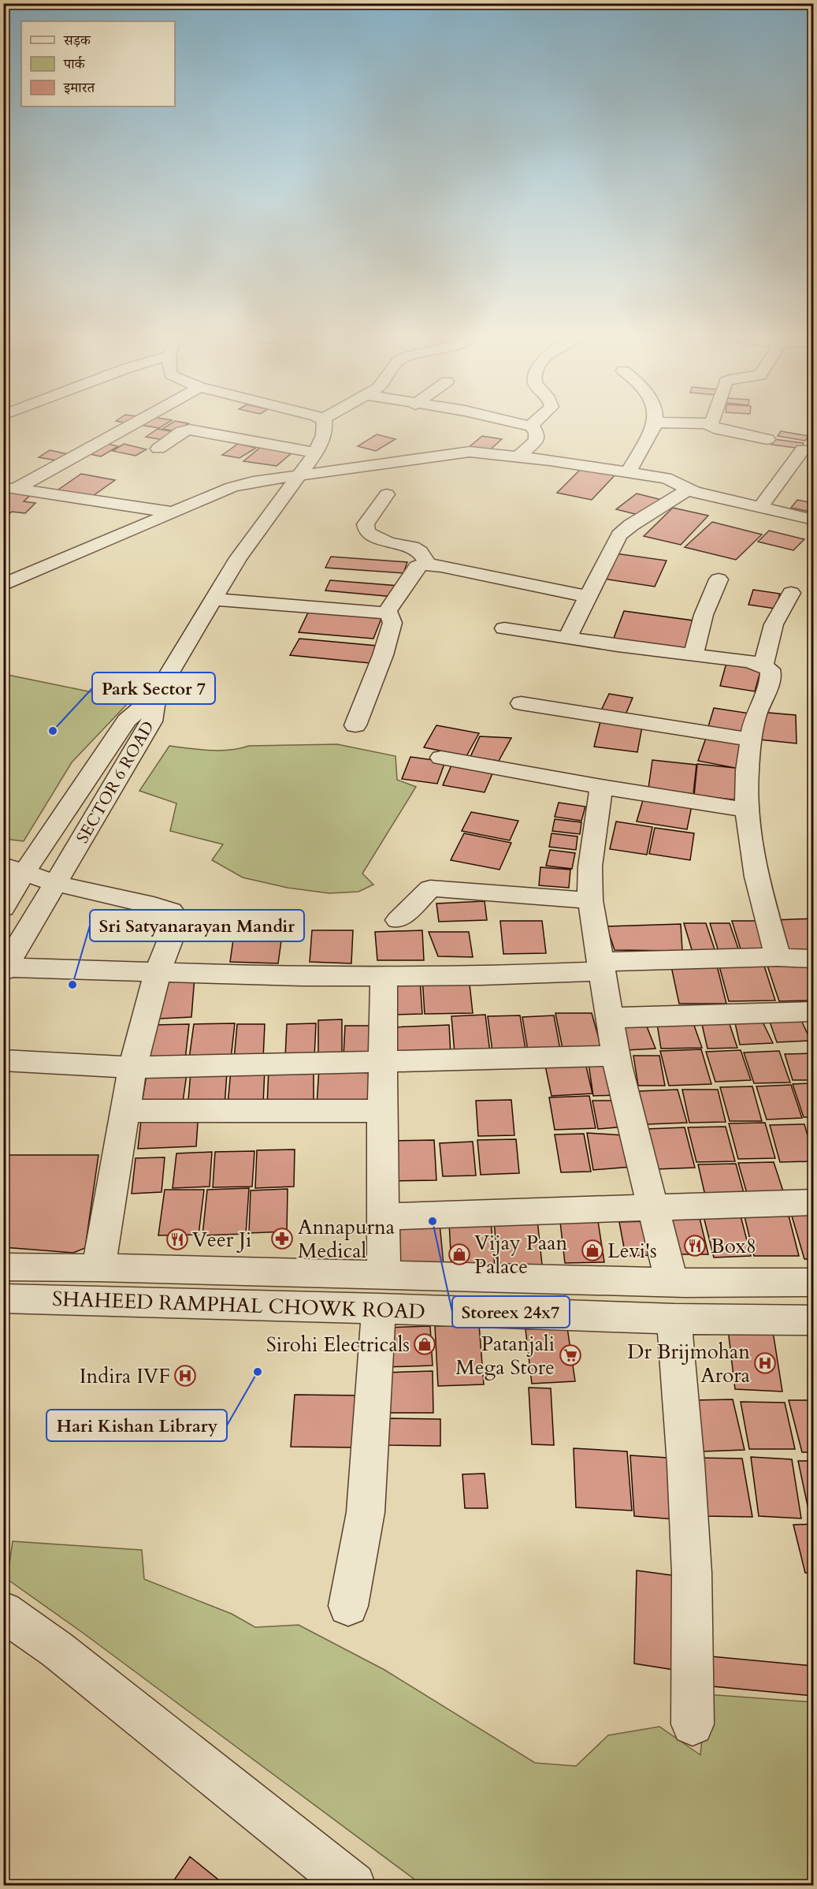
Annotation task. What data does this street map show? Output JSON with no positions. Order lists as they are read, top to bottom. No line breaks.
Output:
{"streets":{"street":["SECTOR 6 ROAD","SHAHEED RAMPHAL CHOWK ROAD"]},"places":{"other":["Park Sector 7","Sri Satyanarayan Mandir","Storeex 24x7","Hari Kishan Library"],"pharmacy":["Annapurna Medical"],"restaurant":["Veer Ji","Box8"],"shop":["Levi's","Vijay Paan Palace","Sirohi Electricals"],"supermarket":["Patanjali Mega Store"],"hospital":["Dr Brijmohan Arora","Indira IVF"]},"legend":["सड़क","पार्क","इमारत"]}
